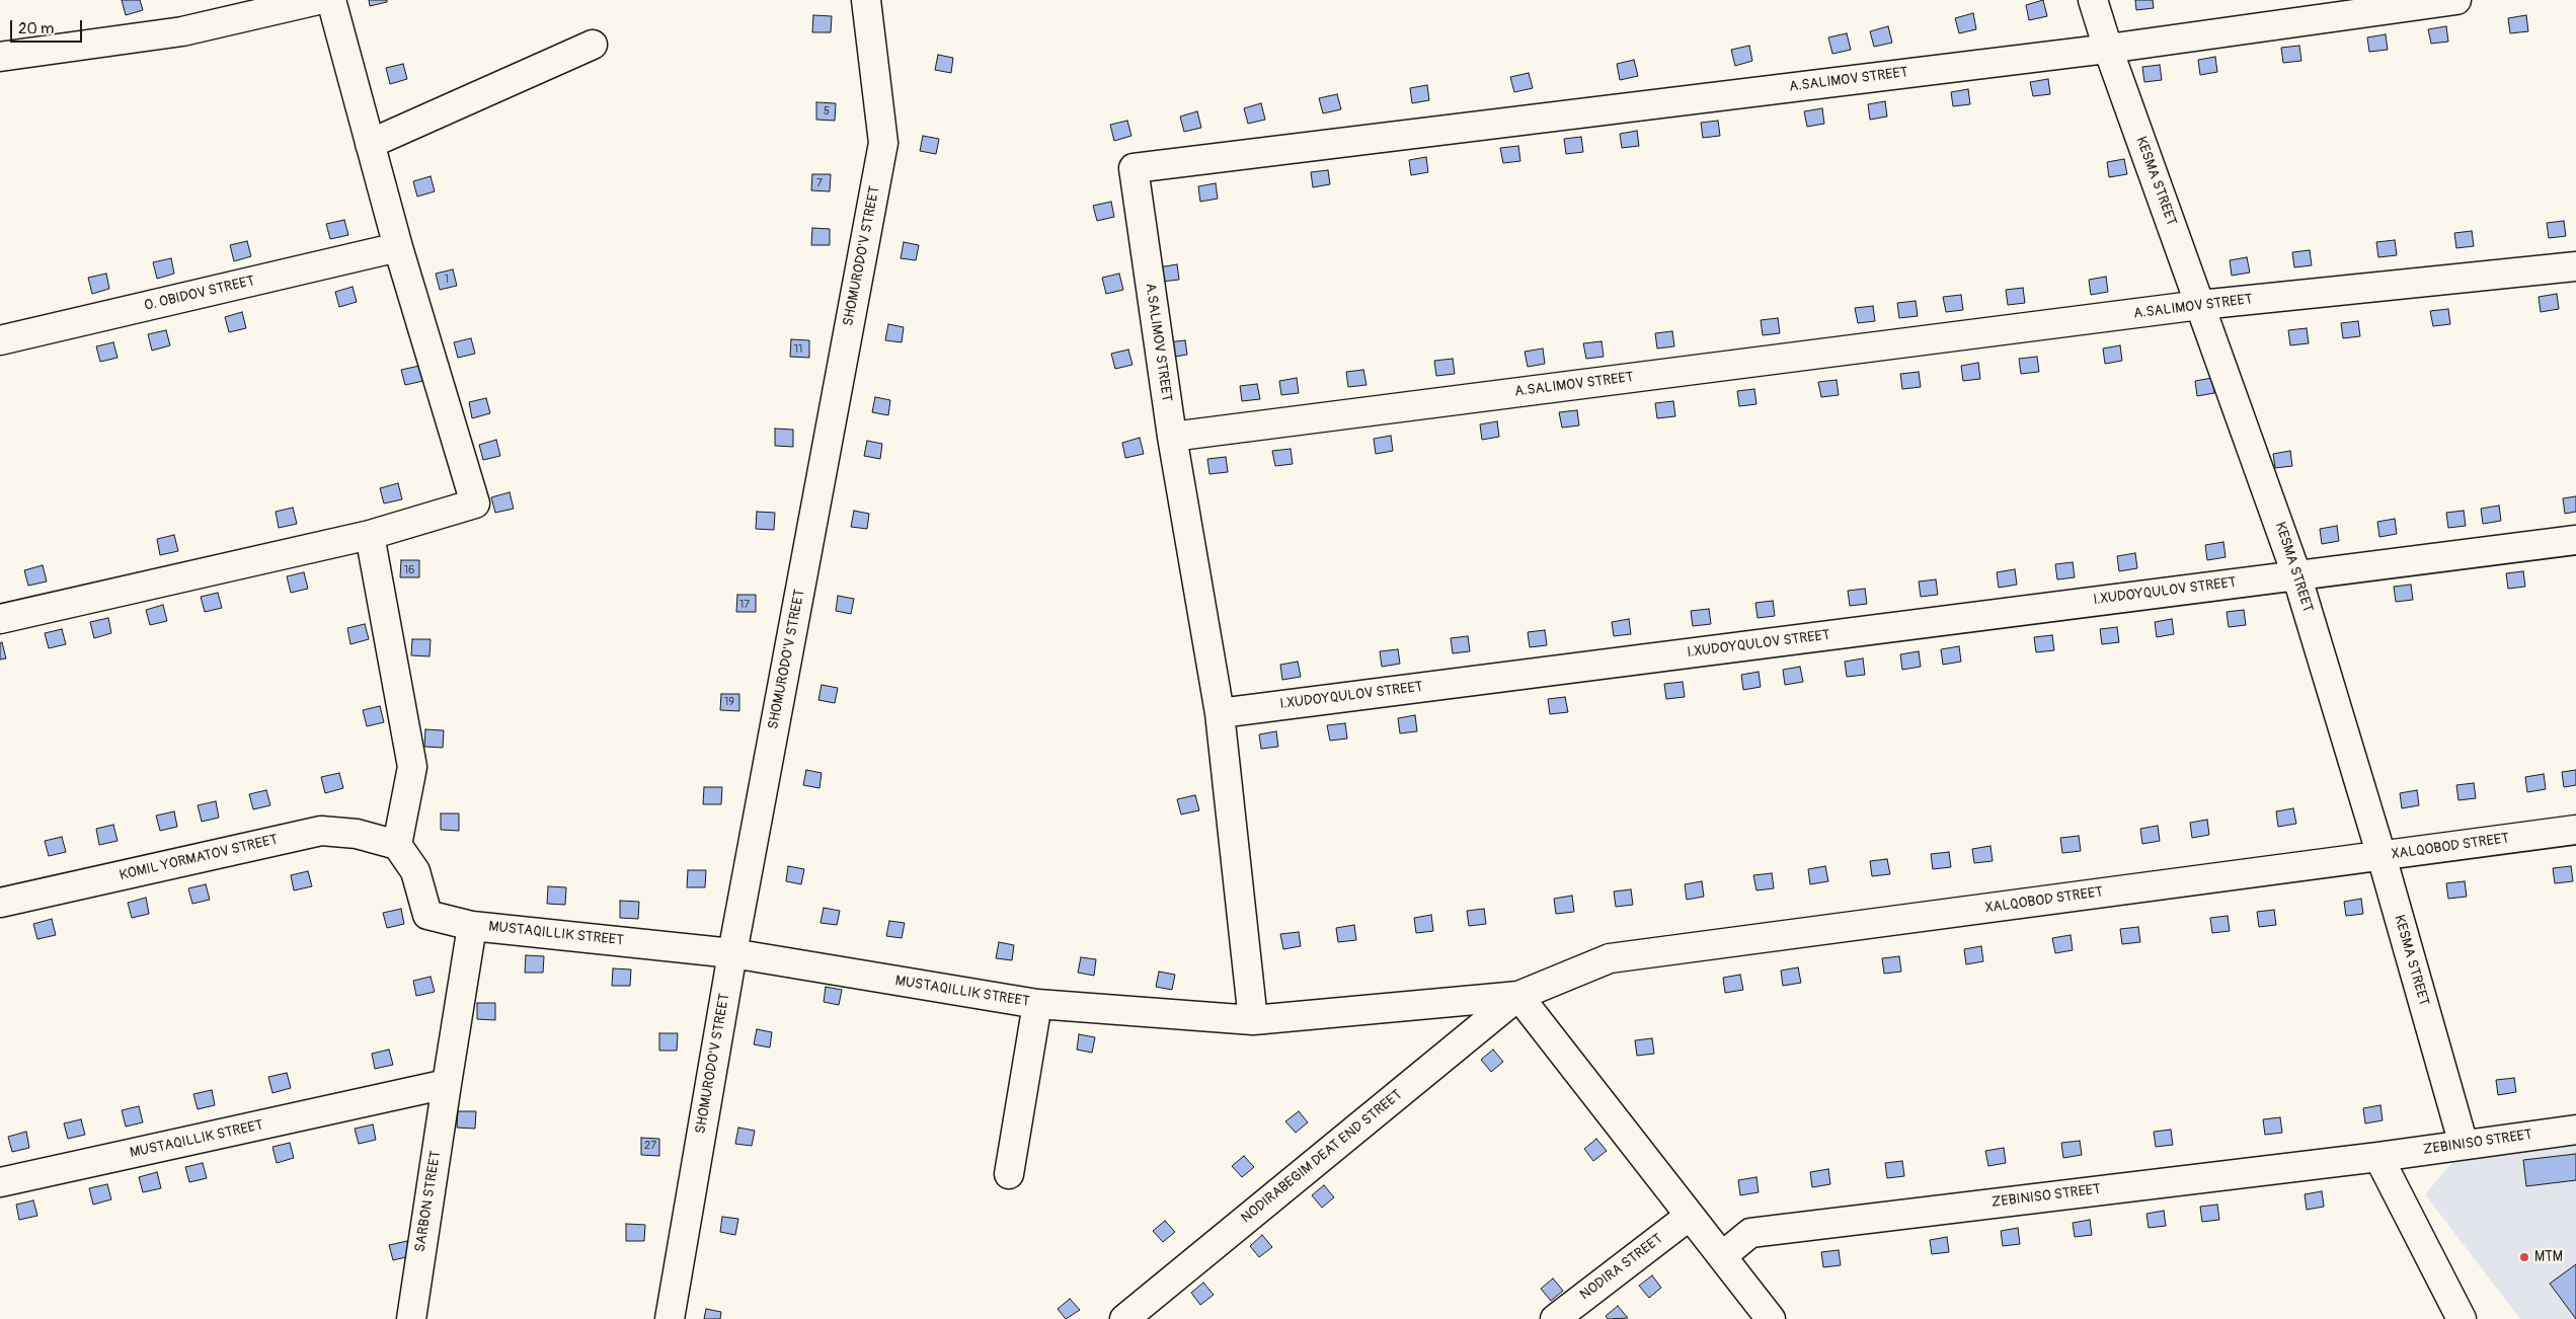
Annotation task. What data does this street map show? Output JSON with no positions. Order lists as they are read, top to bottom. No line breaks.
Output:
{"streets":{"street":["A.SALIMOV STREET","KESMA STREET","SHOMURODO'V STREET","O. OBIDOV STREET","I.ХUDOYQULOV STREET","ХALQOBOD STREET","KOMIL YORMATOV STREET","MUSTAQILLIK STREET","ZEBINISO STREET","NODIRABEGIM DEAT END STREET","SARBON STREET","NODIRA STREET"]},"crossings":[["A.SALIMOV STREET","KESMA STREET"],["KESMA STREET","I.ХUDOYQULOV STREET"],["KESMA STREET","ХALQOBOD STREET"],["KESMA STREET","ZEBINISO STREET"],["SHOMURODO'V STREET","MUSTAQILLIK STREET"],["ХALQOBOD STREET","MUSTAQILLIK STREET"],["ХALQOBOD STREET","NODIRABEGIM DEAT END STREET"],["MUSTAQILLIK STREET","NODIRABEGIM DEAT END STREET"],["MUSTAQILLIK STREET","SARBON STREET"]],"places":["MTM"],"house_numbers":["5","7","1","11","16","17","19","27"],"scale_bar":"20 m"}
